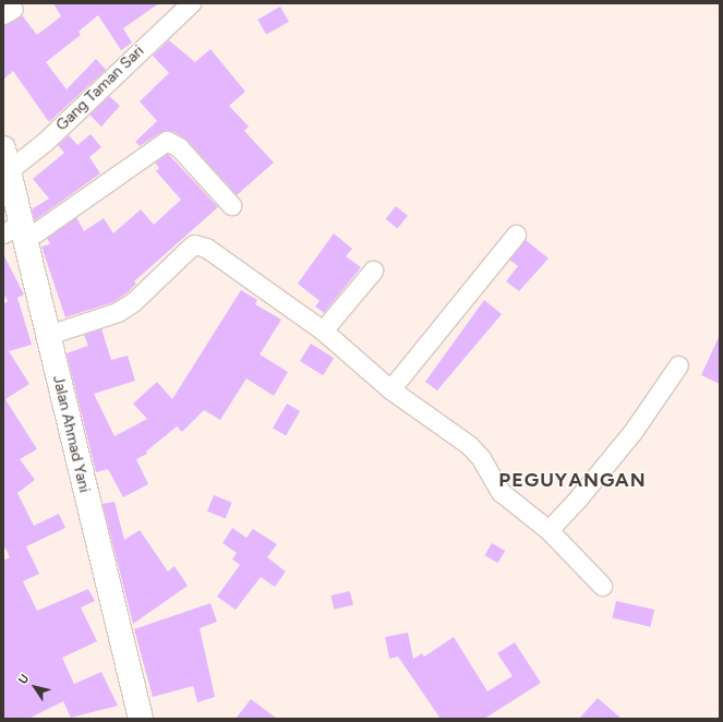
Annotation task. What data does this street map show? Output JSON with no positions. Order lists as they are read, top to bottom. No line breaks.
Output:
{"streets":{"main road":["Jalan Ahmad Yani"],"street":["Gang Taman Sari"]},"crossings":[["Gang Taman Sari","Jalan Ahmad Yani"]],"districts":["PEGUYANGAN"],"north":"top left"}
